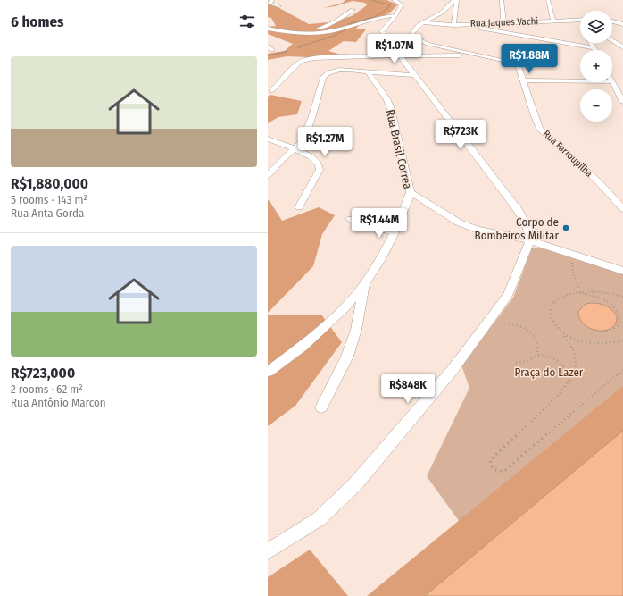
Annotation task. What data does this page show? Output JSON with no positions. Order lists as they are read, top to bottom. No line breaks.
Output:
{"streets":{"street":["Rua Jaques Vachi","Rua Brasil Correa","Rua Farroupilha"]},"crossings":[["Rua Jaques Vachi","Rua Farroupilha"]],"parks":["Praça do Lazer"],"places":["Corpo de Bombeiros Militar"],"page":{"heading":"6 homes","map_buttons":["+","−"],"price":["R$1.07M","R$1.88M","R$723K","R$1.27M","R$1.44M","R$848K"],"list":[{"name":"R$1,880,000","note":"5 rooms · 143 m² · Rua Anta Gorda"},{"name":"R$723,000","note":"2 rooms · 62 m² · Rua Antônio Marcon"}]}}
